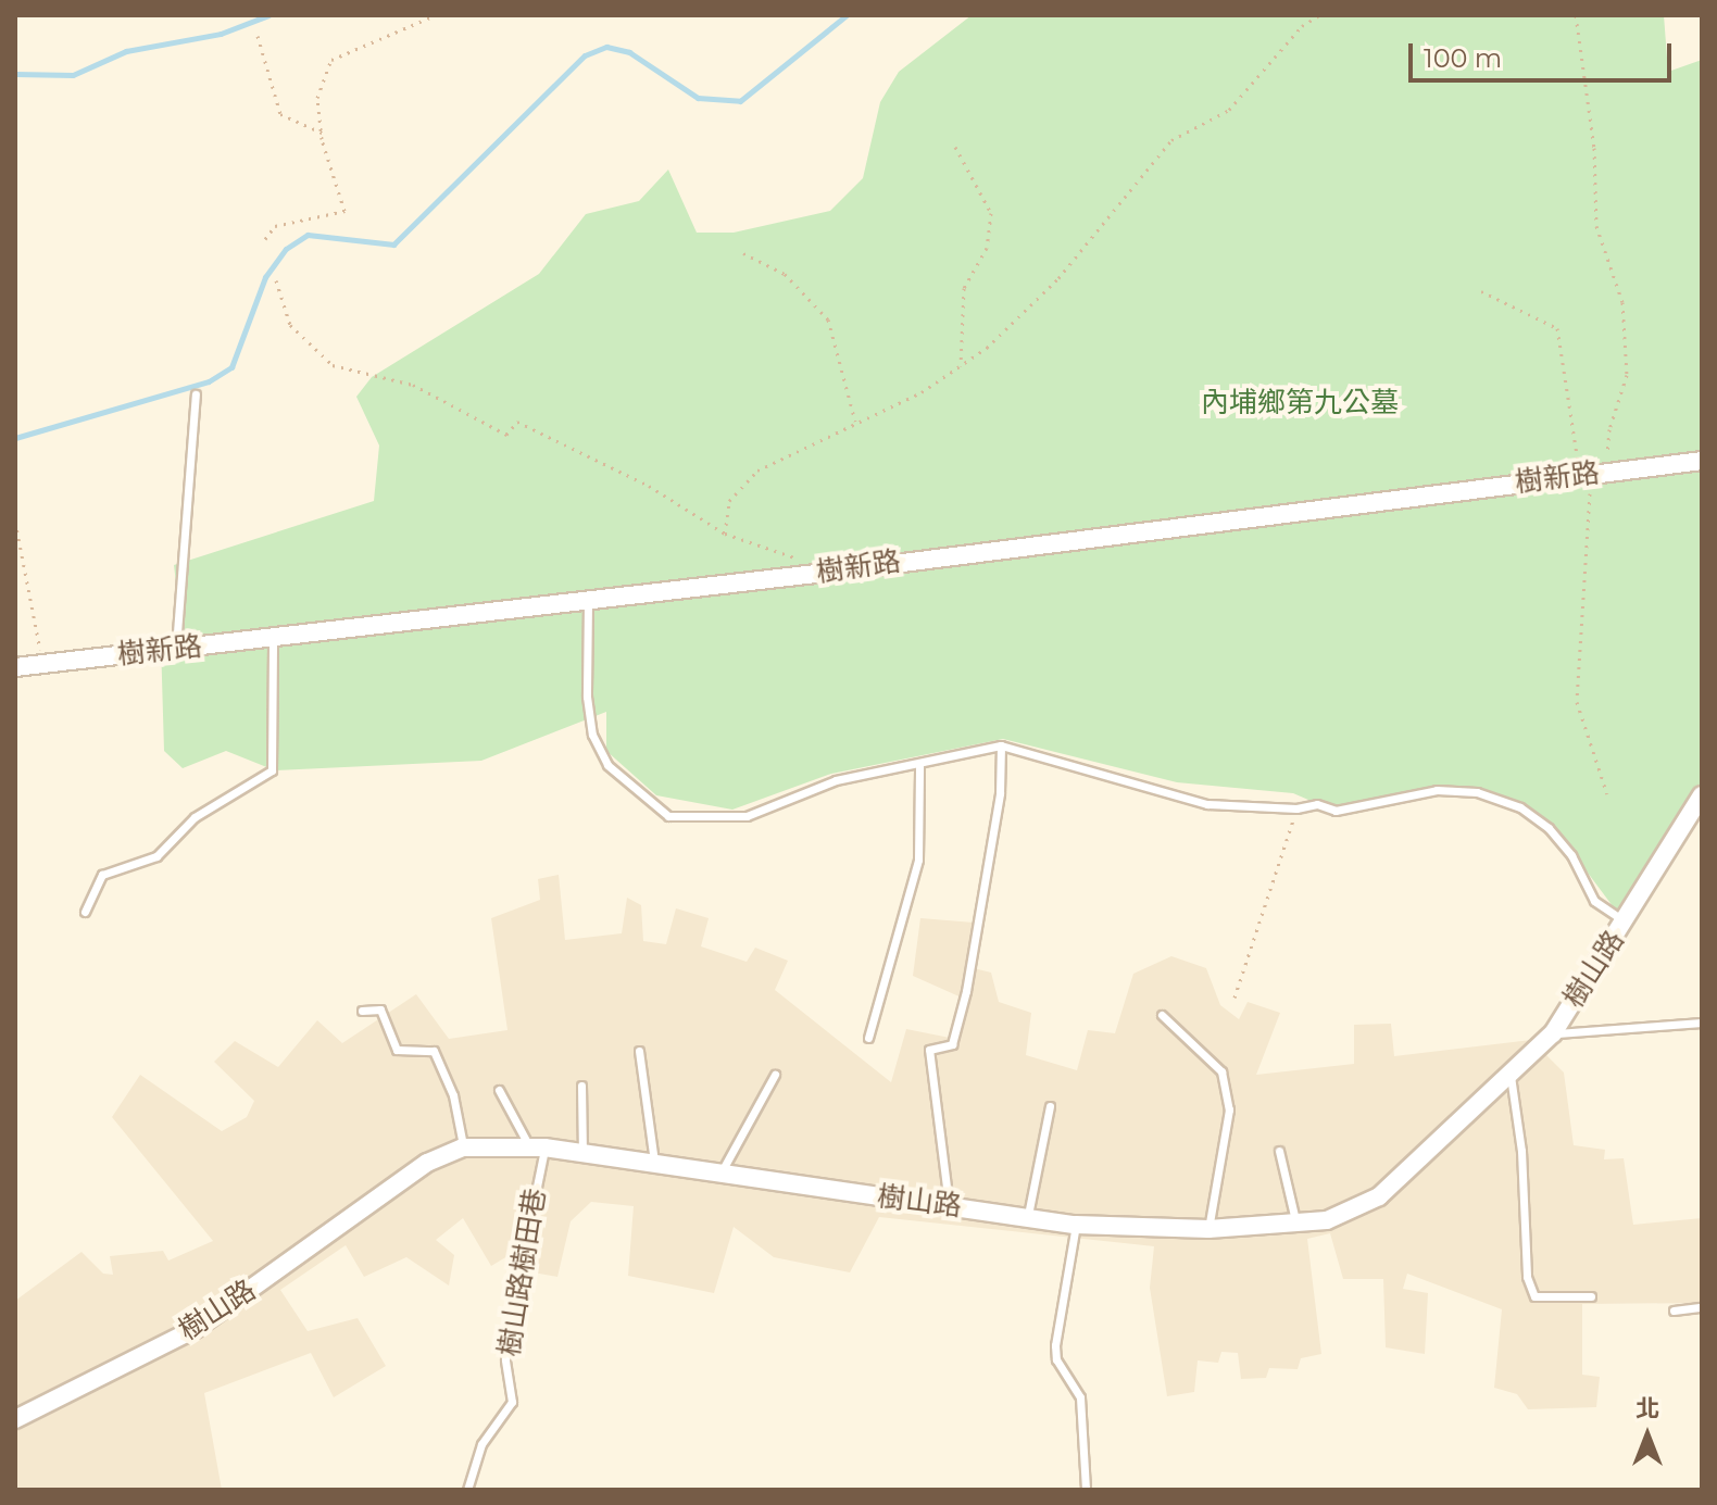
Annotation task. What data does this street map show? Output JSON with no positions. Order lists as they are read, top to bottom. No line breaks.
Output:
{"streets":{"street":["樹新路","樹山路"],"lane":["樹山路樹田巷"]},"crossings":[["樹山路","樹山路樹田巷"]],"parks":["內埔鄉第九公墓"],"scale_bar":"100 m","north":"top"}
